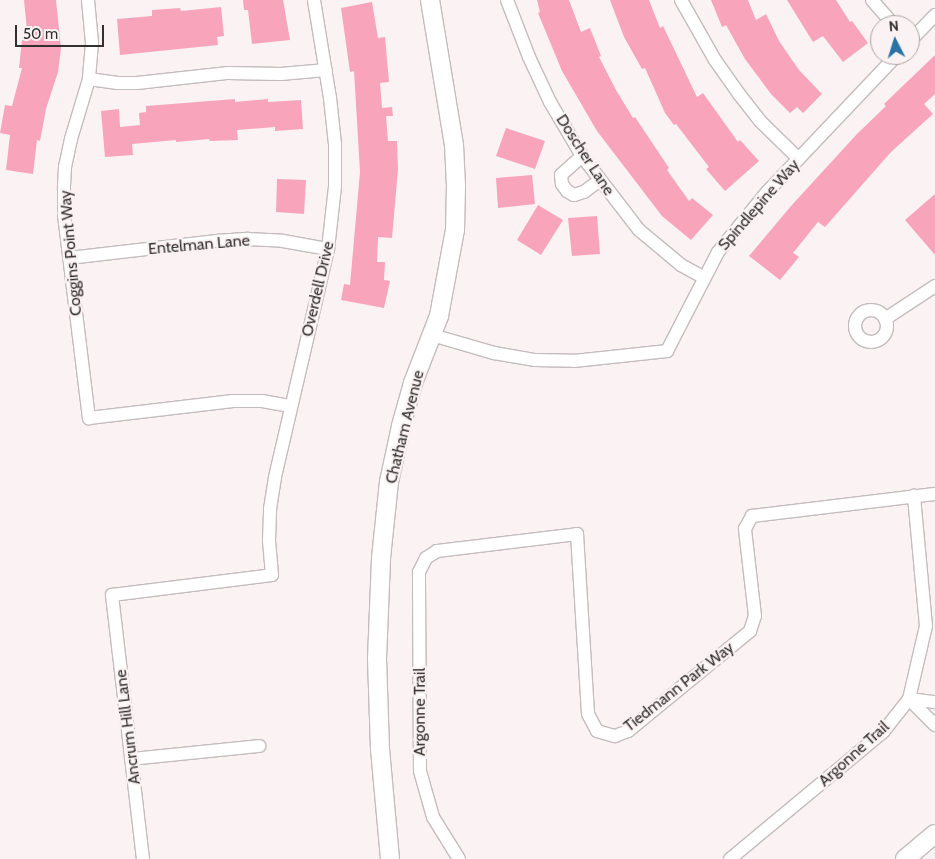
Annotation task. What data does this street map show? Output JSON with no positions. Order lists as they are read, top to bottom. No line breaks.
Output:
{"streets":{"street":["Doscher Lane","Spindlepine Way","Entelman Lane","Coggins Point Way","Overdell Drive","Chatham Avenue","Tiedmann Park Way","Argonne Trail","Ancrum Hill Lane"]},"crossings":[["Doscher Lane","Spindlepine Way"],["Spindlepine Way","Chatham Avenue"],["Entelman Lane","Coggins Point Way"],["Entelman Lane","Overdell Drive"],["Coggins Point Way","Overdell Drive"],["Overdell Drive","Ancrum Hill Lane"],["Tiedmann Park Way","Argonne Trail"]],"scale_bar":"50 m","north":"top"}
